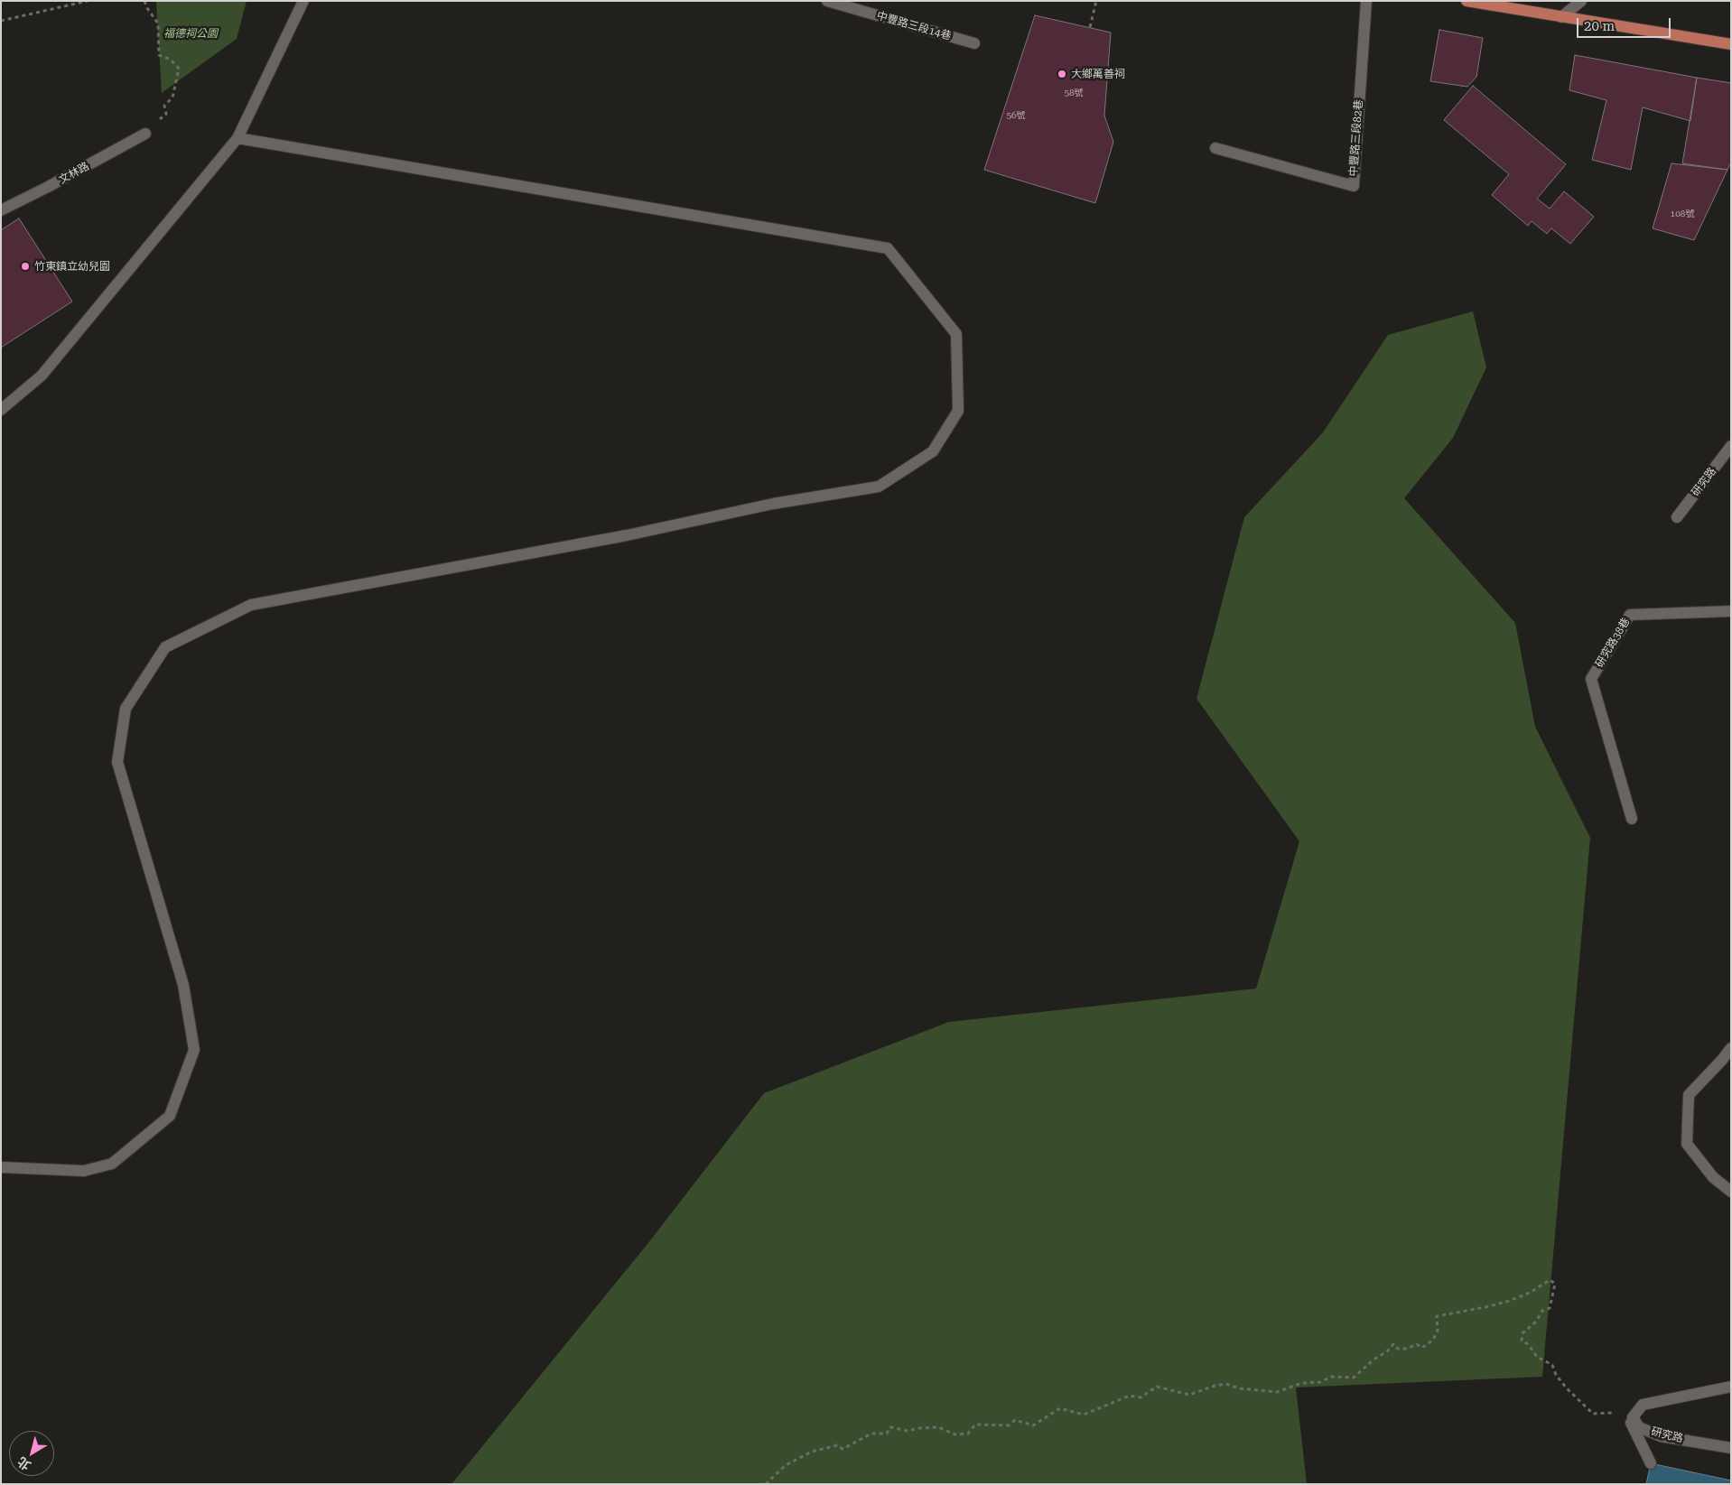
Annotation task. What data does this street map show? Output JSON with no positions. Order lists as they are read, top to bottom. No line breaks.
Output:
{"streets":{"street":["中豐路三段14巷","中豐路三段82巷","文林路","研究路","研究路38巷"]},"parks":["福德祠公園"],"places":["大鄉萬善祠","竹東鎮立幼兒園"],"house_numbers":["58號","56號","108號"],"scale_bar":"20 m","north":"bottom left"}
